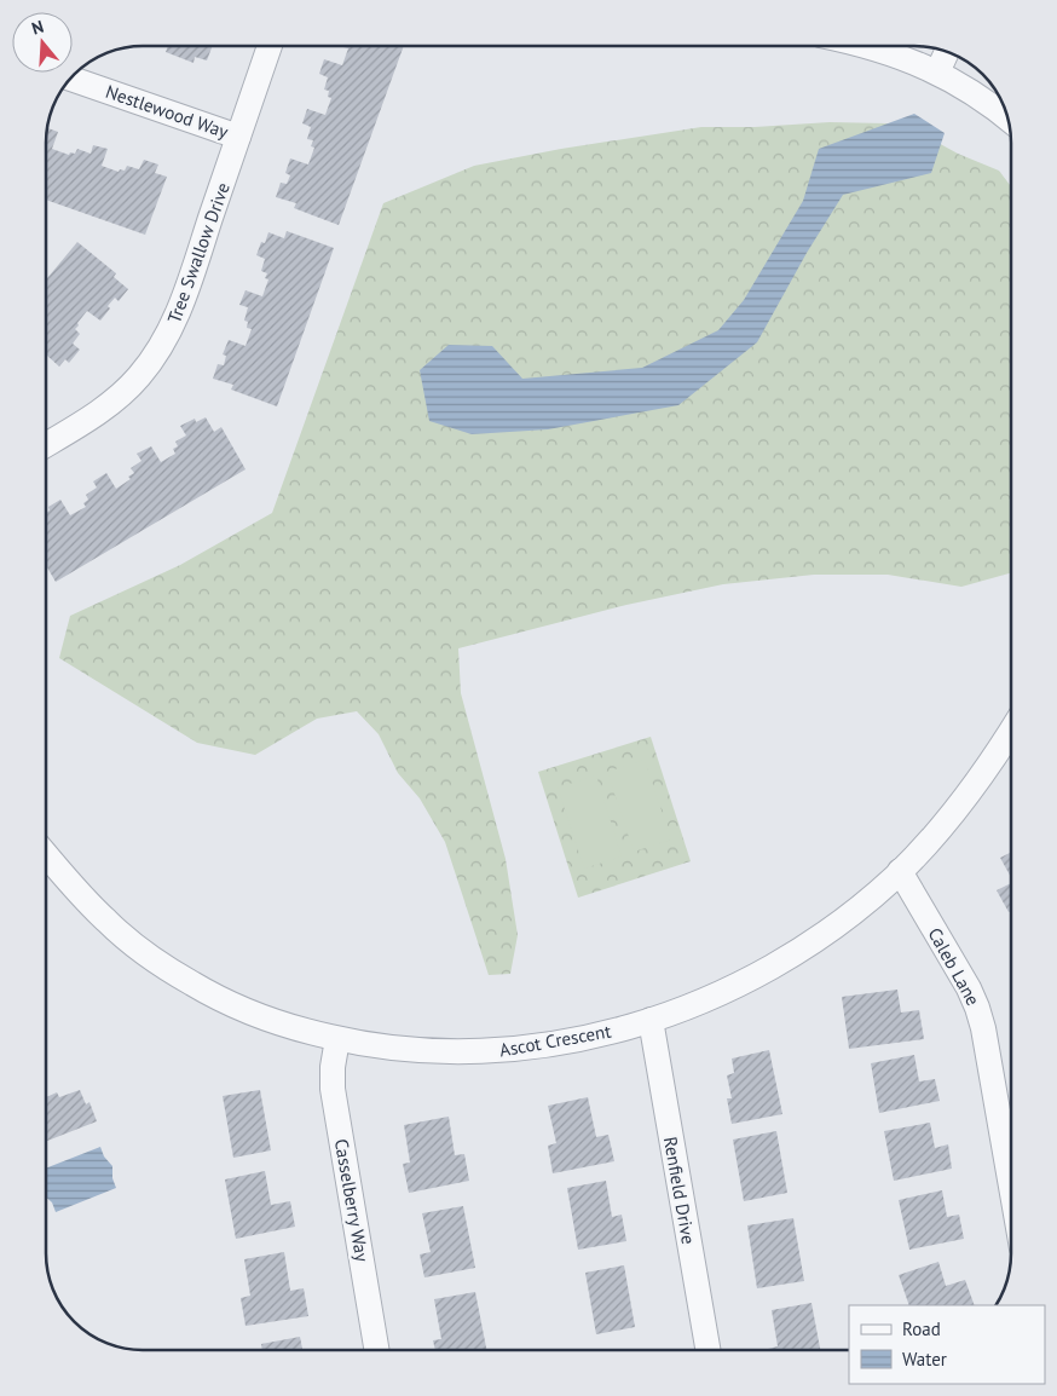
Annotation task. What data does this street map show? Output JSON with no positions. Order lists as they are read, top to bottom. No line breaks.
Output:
{"streets":{"street":["Nestlewood Way","Tree Swallow Drive","Caleb Lane","Ascot Crescent","Renfield Drive","Casselberry Way"]},"crossings":[["Nestlewood Way","Tree Swallow Drive"],["Caleb Lane","Ascot Crescent"],["Ascot Crescent","Renfield Drive"],["Ascot Crescent","Casselberry Way"]],"legend":["Road","Water"],"north":"top"}
